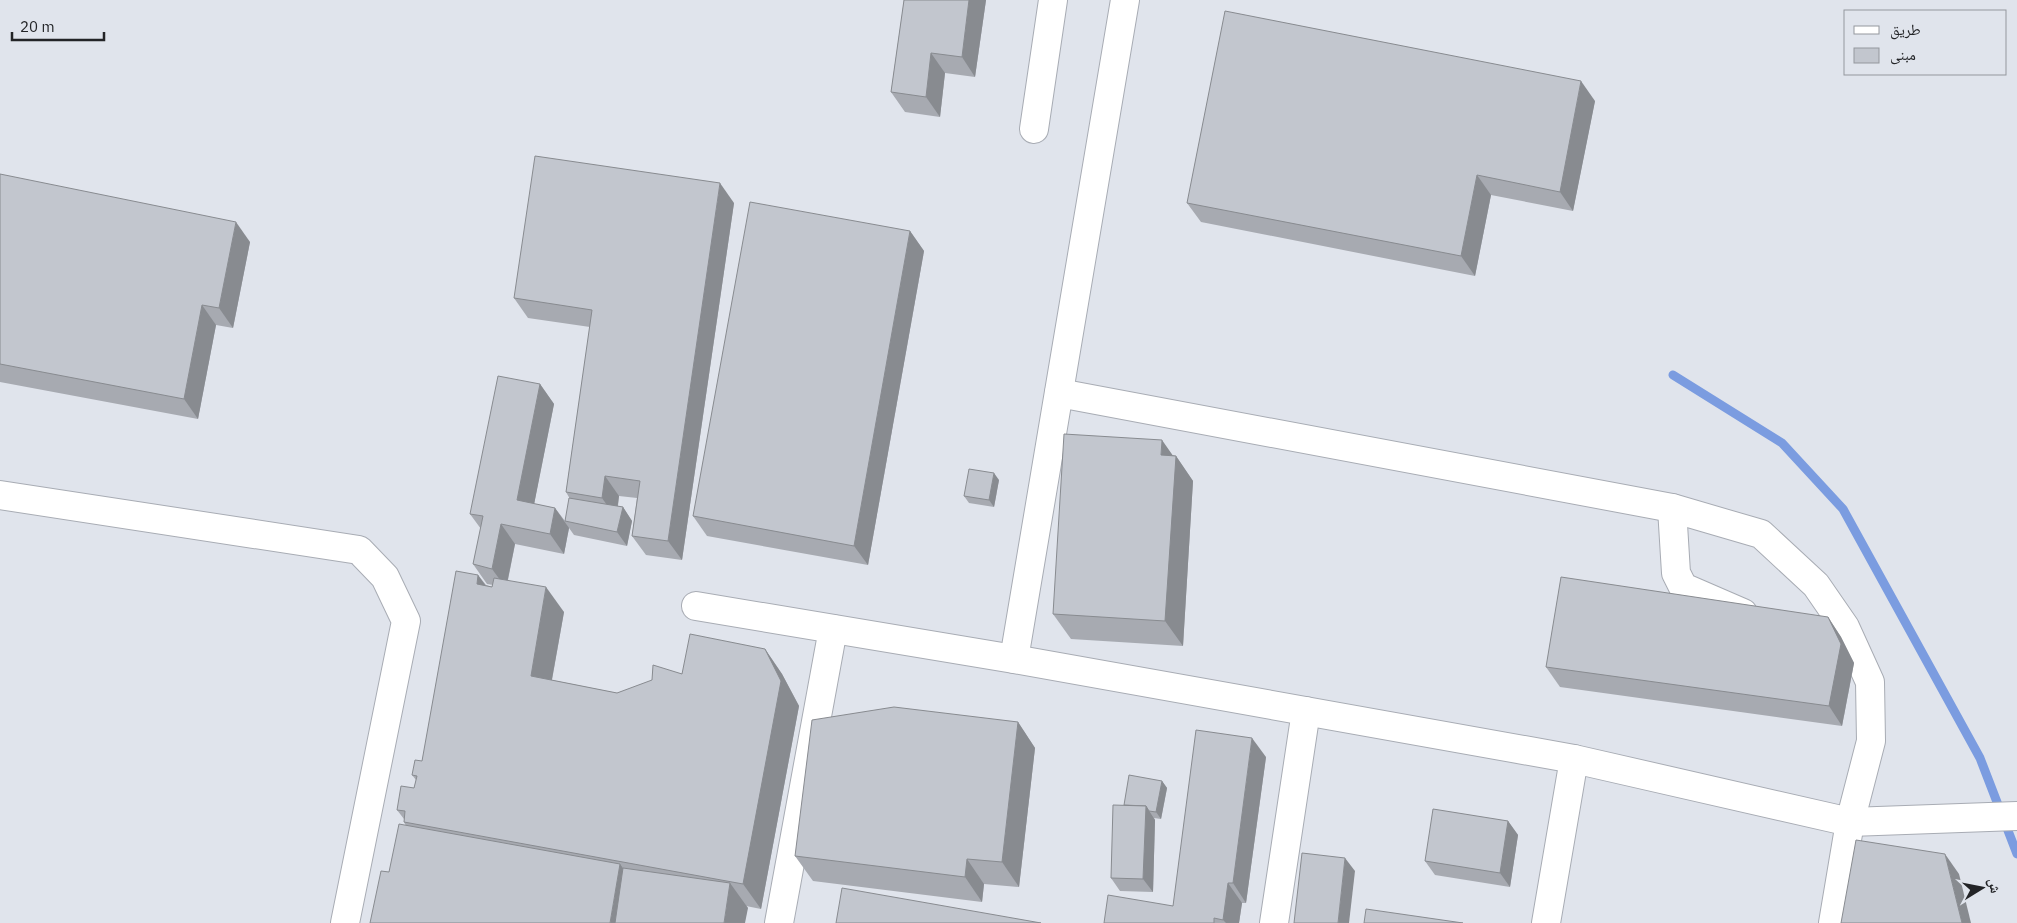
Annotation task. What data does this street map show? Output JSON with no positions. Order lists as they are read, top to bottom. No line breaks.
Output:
{"legend":["طريق","مبنى"],"scale_bar":"20 m","north":"right"}
